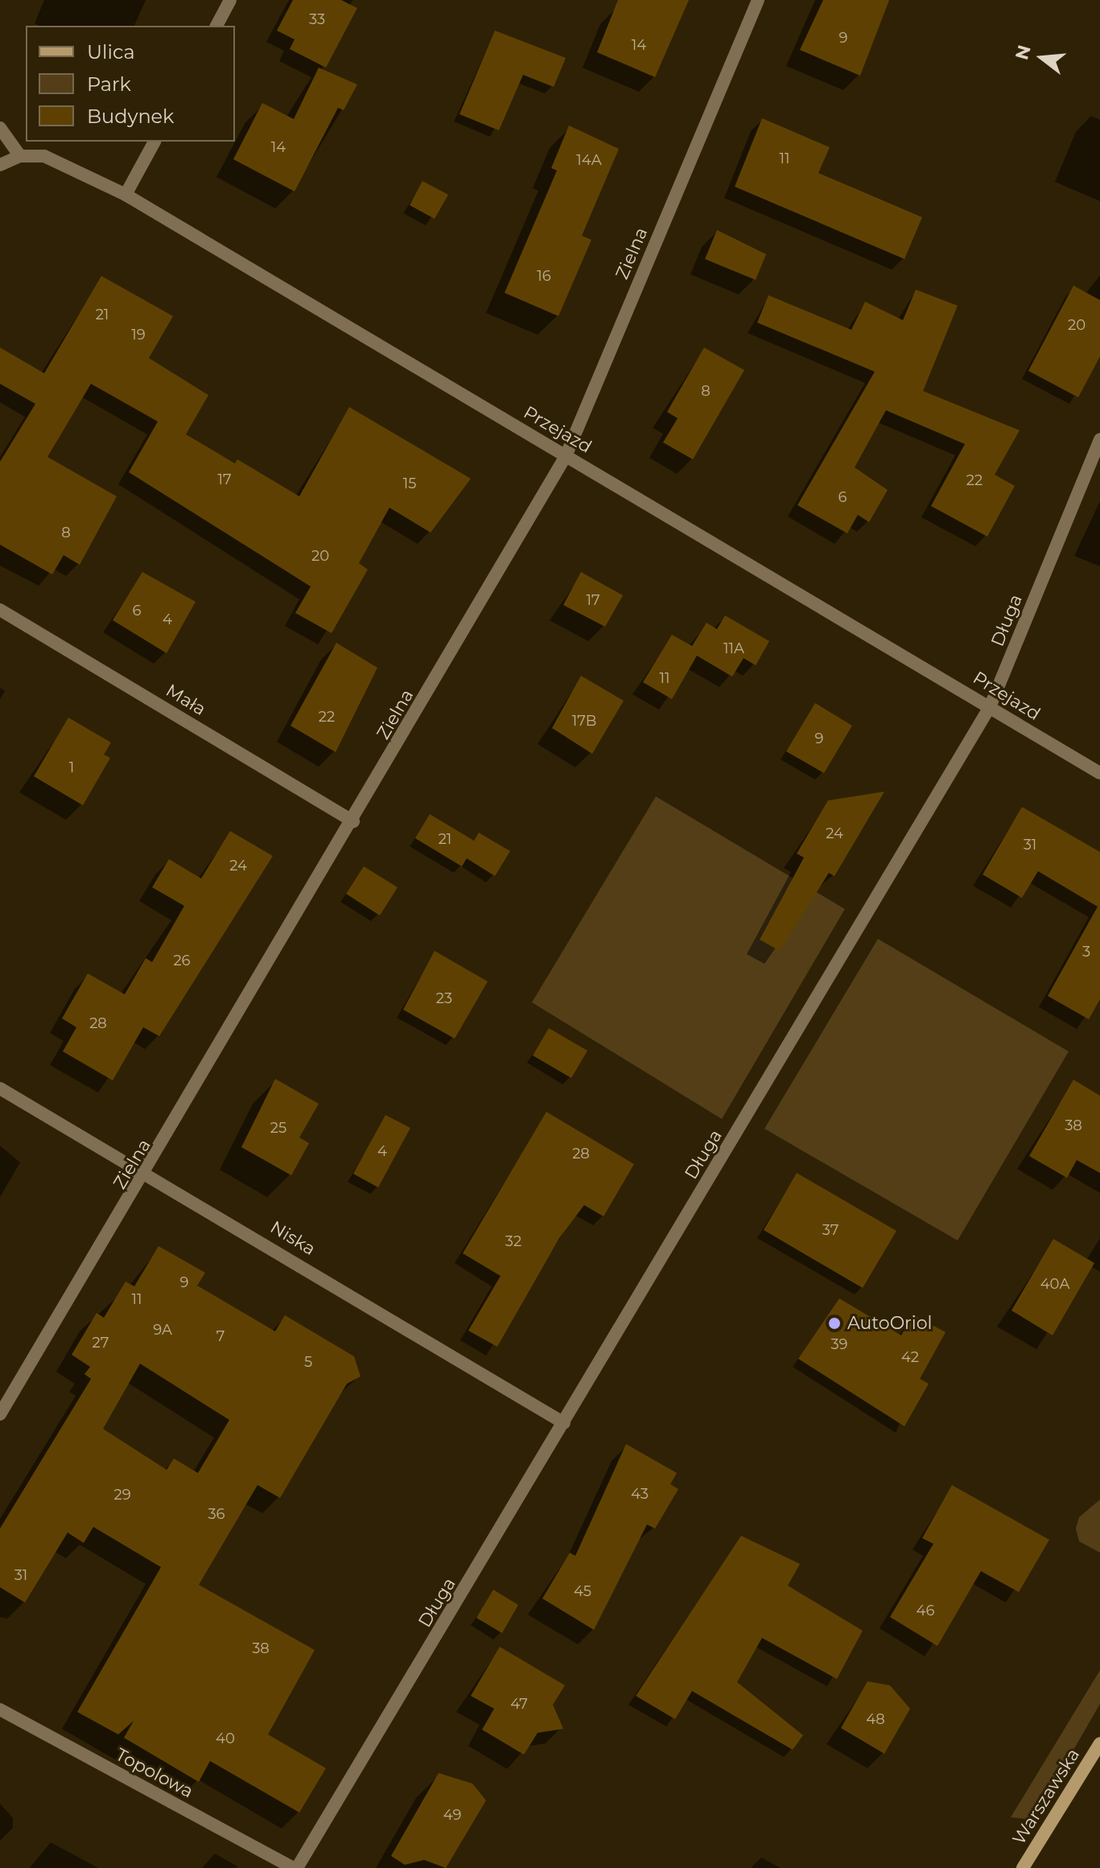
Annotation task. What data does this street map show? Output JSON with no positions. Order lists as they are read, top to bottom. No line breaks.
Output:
{"streets":{"main road":["Warszawska"],"street":["Zielna","Przejazd","Długa","Mała","Niska","Topolowa"]},"crossings":[["Zielna","Przejazd"],["Zielna","Mała"],["Zielna","Niska"],["Przejazd","Długa"],["Długa","Niska"],["Długa","Topolowa"]],"places":["AutoOriol"],"house_numbers":["33","9","14","14","11","14A","16","21","20","19","8","17","22","15","6","8","20","17","6","4","11A","11","22","17B","9","1","24","21","31","24","3","26","23","28","38","25","4","28","37","32","9","40A","11","9A","7","27","39","42","5","43","29","36","31","45","46","38","47","48","40","49"],"legend":["Ulica","Park","Budynek"],"north":"left"}
